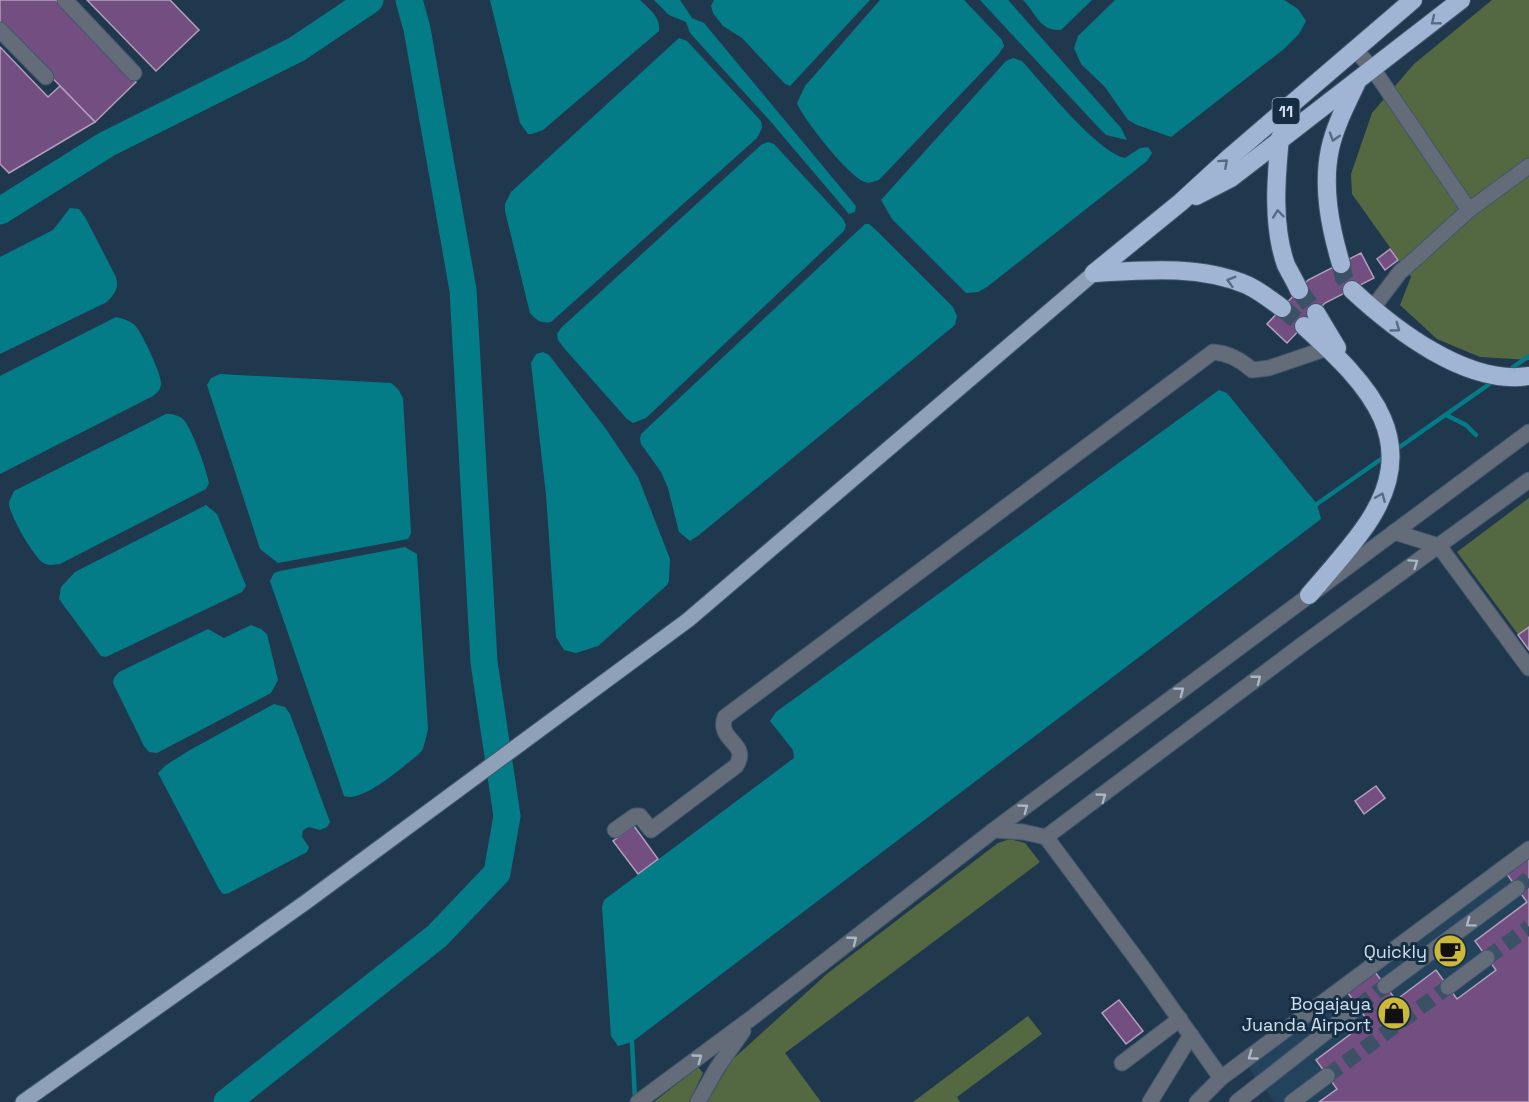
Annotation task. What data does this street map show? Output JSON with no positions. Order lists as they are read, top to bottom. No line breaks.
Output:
{"streets":{"highway":["11"]},"places":{"cafe":["Quickly"],"shop":["Bogajaya Juanda Airport"]}}
